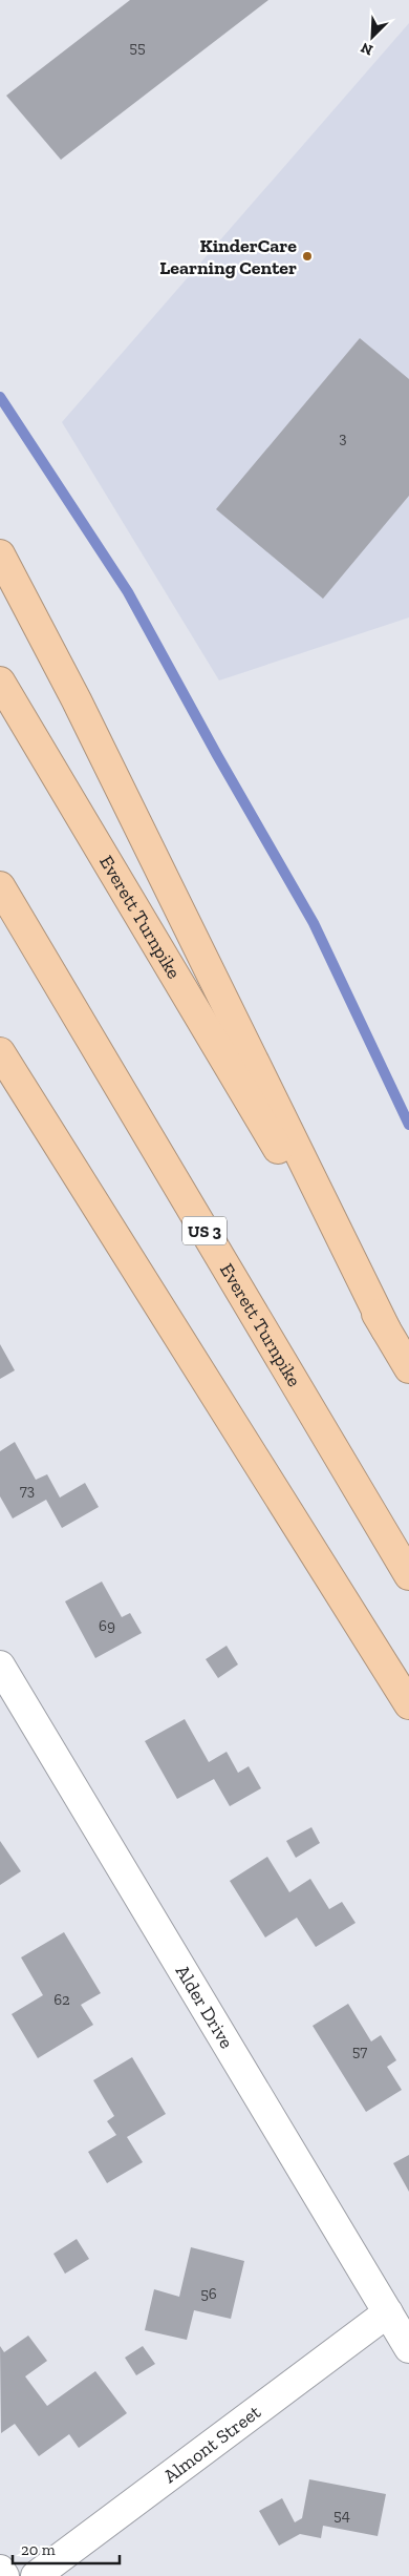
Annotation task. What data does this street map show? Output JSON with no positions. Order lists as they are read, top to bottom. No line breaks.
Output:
{"streets":{"highway":["Everett Turnpike","US 3"],"street":["Alder Drive","Almont Street"]},"crossings":[["Alder Drive","Almont Street"]],"places":["KinderCare Learning Center"],"house_numbers":["55","3","73","69","62","57","56","54"],"scale_bar":"20 m","north":"bottom left"}
